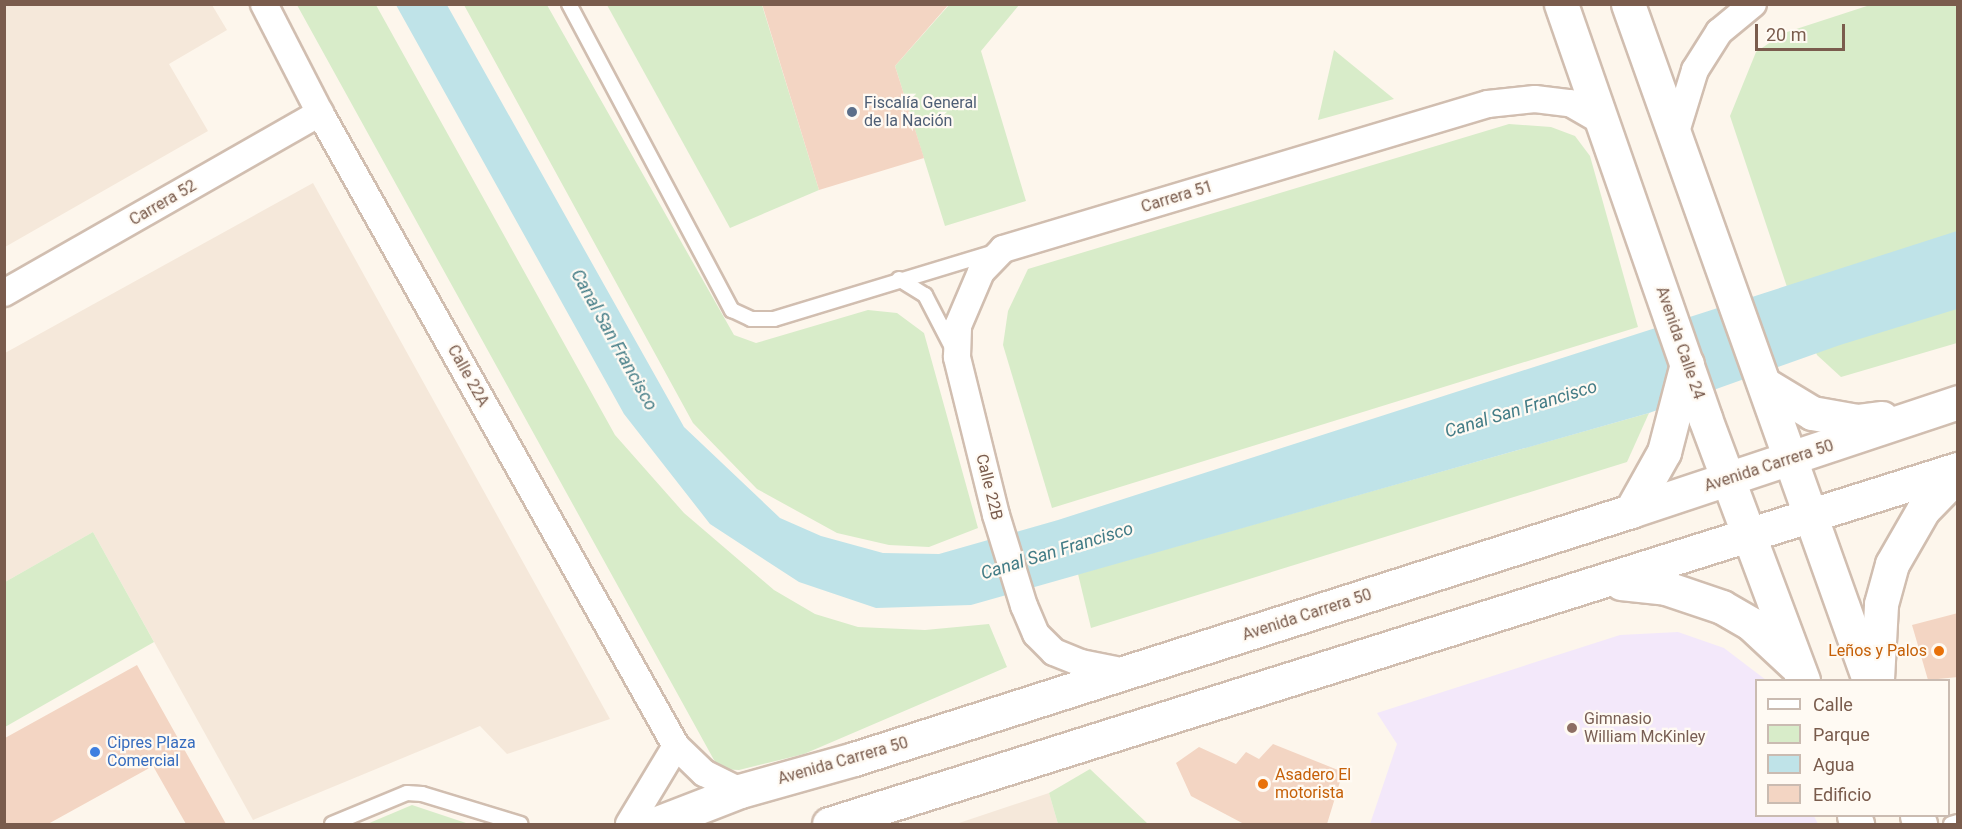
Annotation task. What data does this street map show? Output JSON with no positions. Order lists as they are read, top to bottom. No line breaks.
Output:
{"streets":{"main road":["Avenida Calle 24","Avenida Carrera 50"],"street":["Carrera 51","Carrera 52","Calle 22A","Calle 22B"]},"crossings":[["Carrera 51","Avenida Calle 24"],["Carrera 51","Calle 22B"],["Carrera 52","Calle 22A"],["Avenida Calle 24","Avenida Carrera 50"],["Calle 22A","Avenida Carrera 50"],["Avenida Carrera 50","Calle 22B"]],"water":["Canal San Francisco"],"places":["Fiscalía General de la Nación","Leños y Palos","Gimnasio William McKinley","Cipres Plaza Comercial","Asadero El motorista"],"legend":["Calle","Parque","Agua","Edificio"],"scale_bar":"20 m"}
